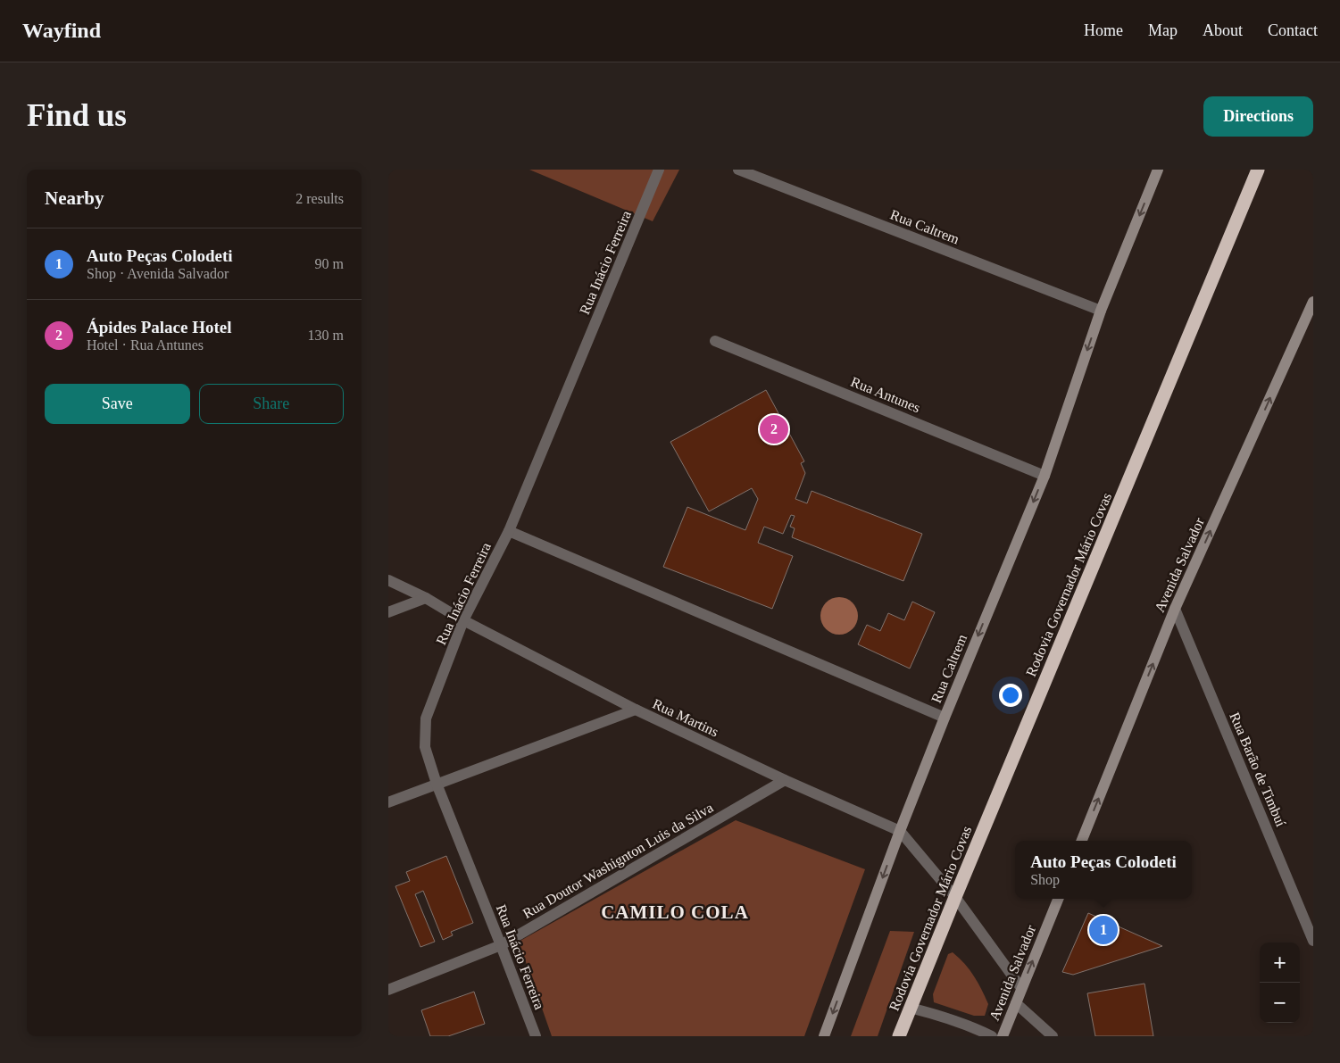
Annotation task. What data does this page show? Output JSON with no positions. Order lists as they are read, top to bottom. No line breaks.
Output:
{"streets":{"highway":["Rodovia Governador Mário Covas"],"street":["Rua Caltrem","Rua Inácio Ferreira","Rua Antunes","Avenida Salvador","Rua Martins","Rua Barão de Timbuí","Rua Doutor Washignton Luis da Silva"]},"crossings":[["Rua Caltrem","Rua Antunes"],["Rua Caltrem","Rua Martins"],["Rua Inácio Ferreira","Rua Martins"],["Rua Inácio Ferreira","Rua Doutor Washignton Luis da Silva"],["Avenida Salvador","Rua Martins"],["Avenida Salvador","Rua Barão de Timbuí"],["Rodovia Governador Mário Covas","Rua Martins"],["Rua Martins","Rua Doutor Washignton Luis da Silva"]],"one_way":["Rua Caltrem","Avenida Salvador"],"districts":["CAMILO COLA"],"page":{"header":"Wayfind","nav":["Home","Map","About","Contact"],"buttons":["Directions",["Save","Share"]],"title":"Find us","heading":["Nearby","2 results"],"list":[{"mark":"1","name":"Auto Peças Colodeti","note":"Shop · Avenida Salvador","value":"90 m"},{"mark":"2","name":"Ápides Palace Hotel","note":"Hotel · Rua Antunes","value":"130 m"}],"pins":["2","1"],"popup":["Auto Peças Colodeti","Shop"],"map_buttons":["+","−"]}}
